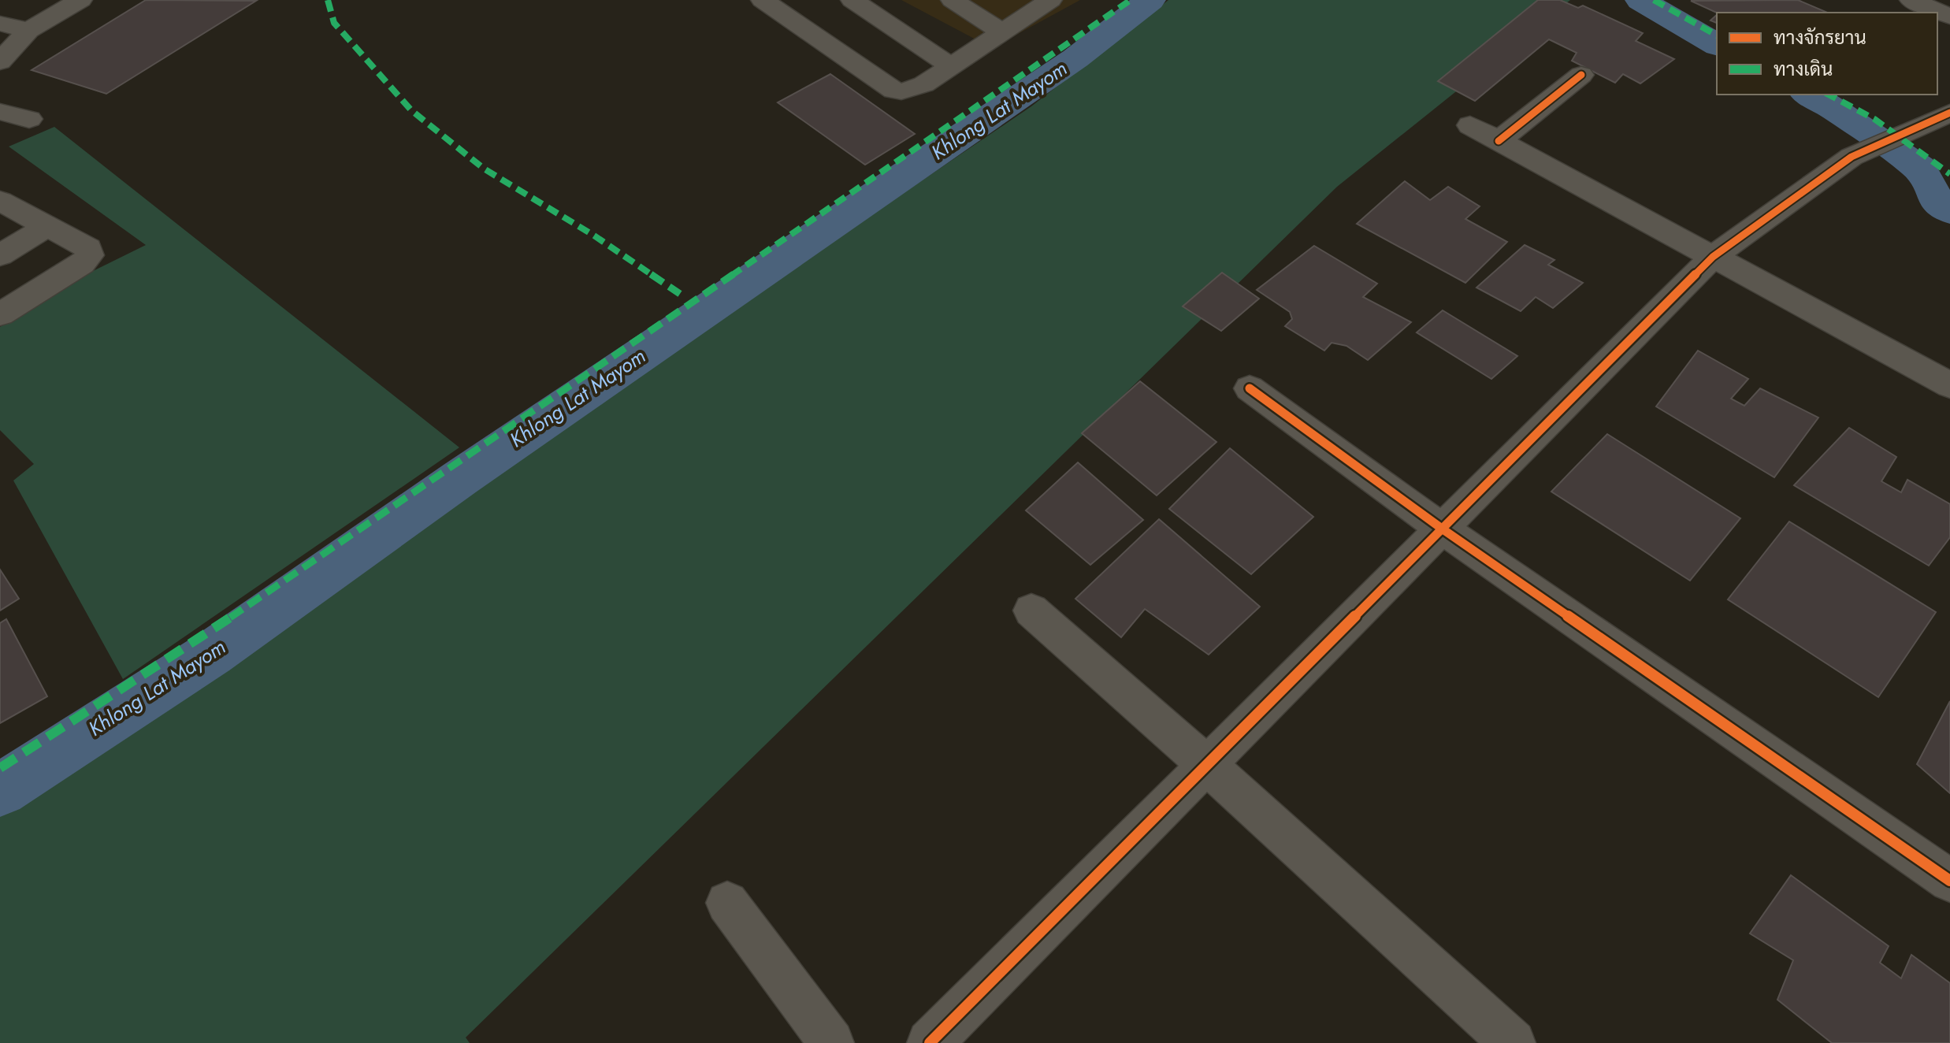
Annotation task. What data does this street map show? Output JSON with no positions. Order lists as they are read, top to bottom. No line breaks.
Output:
{"water":["Khlong Lat Mayom"],"legend":["ทางจักรยาน","ทางเดิน"]}
